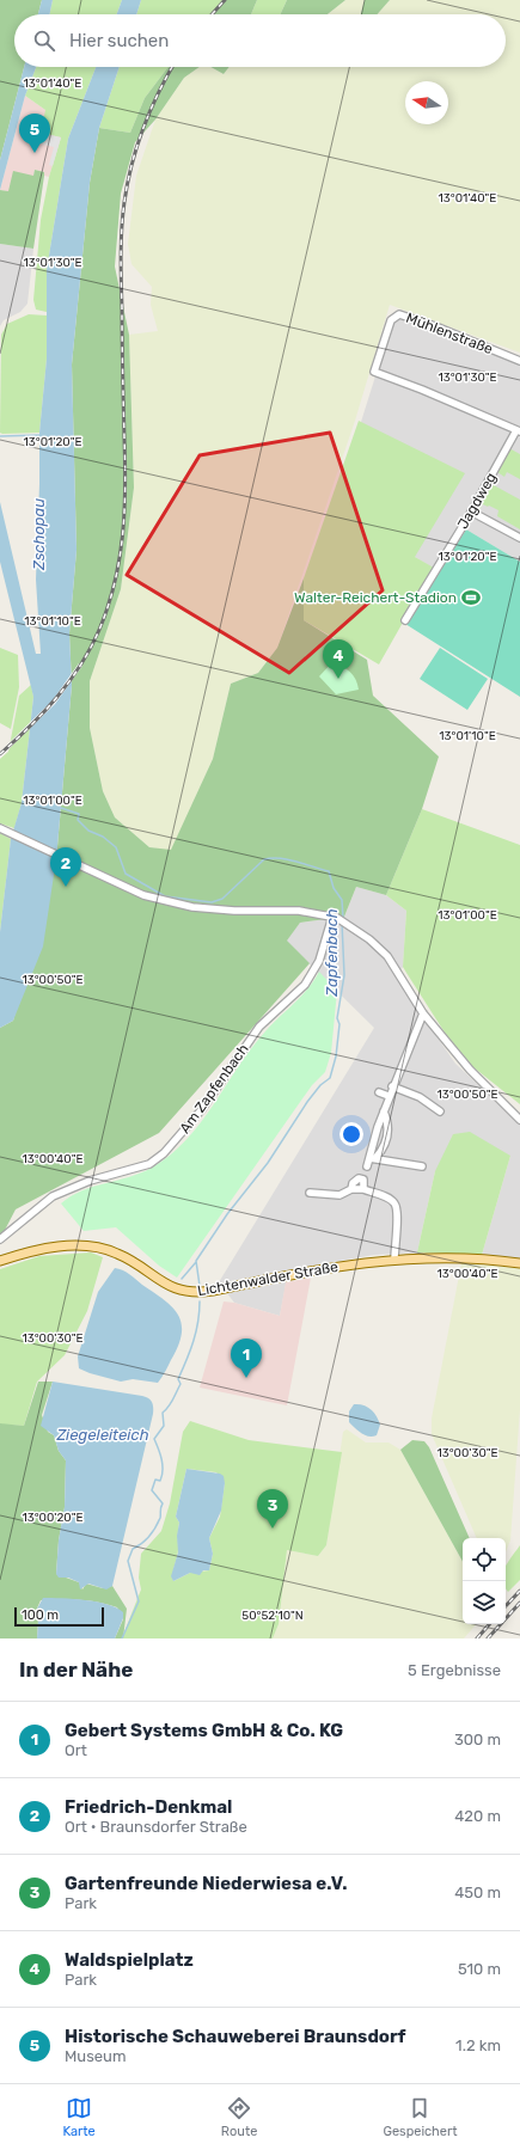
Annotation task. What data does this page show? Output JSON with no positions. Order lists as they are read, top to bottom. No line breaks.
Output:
{"streets":{"main road":["Lichtenwalder Straße"],"street":["Mühlenstraße","Jagdweg","Am Zapfenbach"]},"crossings":[["Mühlenstraße","Jagdweg"]],"water":["Zschopau","Zapfenbach","Ziegeleiteich"],"places":{"sports":["Walter-Reichert-Stadion"]},"scale_bar":"100 m","north":"left","page":{"search":"Hier suchen","pins":["5","4","2","1","3"],"scale":"100 m","heading":["In der Nähe","5 Ergebnisse"],"list":[{"mark":"1","name":"Gebert Systems GmbH & Co. KG","note":"Ort","value":"300 m"},{"mark":"2","name":"Friedrich-Denkmal","note":"Ort · Braunsdorfer Straße","value":"420 m"},{"mark":"3","name":"Gartenfreunde Niederwiesa e.V.","note":"Park","value":"450 m"},{"mark":"4","name":"Waldspielplatz","note":"Park","value":"510 m"},{"mark":"5","name":"Historische Schauweberei Braunsdorf","note":"Museum","value":"1.2 km"}],"nav":["Karte","Route","Gespeichert"]},"coordinates":["13°01'40\"E","13°01'30\"E","13°01'20\"E","13°01'10\"E","13°01'00\"E","13°00'50\"E","13°00'40\"E","13°00'30\"E","13°00'20\"E","50°52'10\"N"]}
